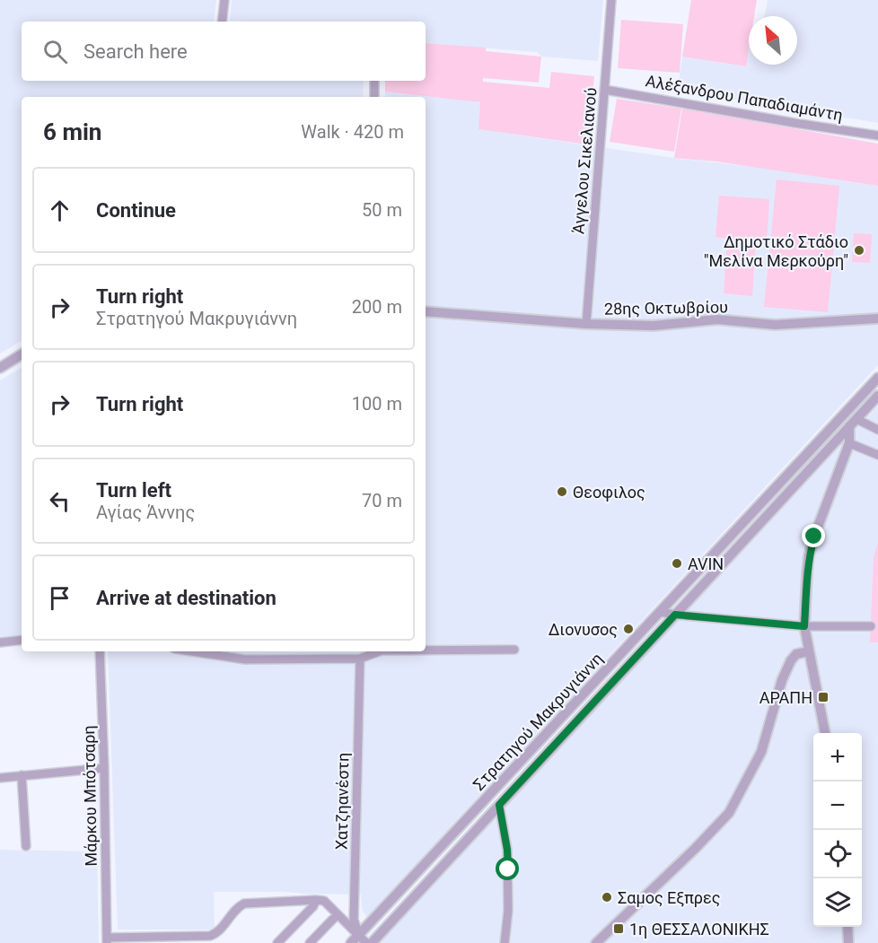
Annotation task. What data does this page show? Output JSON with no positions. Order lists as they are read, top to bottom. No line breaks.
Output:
{"streets":{"street":["Αλέξανδρου Παπαδιαμάντη","Άγγελου Σικελιανού","28ης Οκτωβρίου","Στρατηγού Μακρυγιάννη","Μάρκου Μπότσαρη","Χατζηανέστη"]},"crossings":[["Αλέξανδρου Παπαδιαμάντη","Άγγελου Σικελιανού"],["Άγγελου Σικελιανού","28ης Οκτωβρίου"],["Στρατηγού Μακρυγιάννη","Χατζηανέστη"]],"places":{"other":["Δημοτικό Στάδιο \"Μελίνα Μερκούρη\"","Θεοφιλος","AVIN","Διονυσος","Σαμος Εξπρες"],"transit":["ΑΡΑΠΗ","1η ΘΕΣΣΑΛΟΝΙΚΗΣ"]},"north":"top left","page":{"search":"Search here","heading":["6 min","Walk · 420 m"],"list":[["Continue","50 m"],["Turn right","Στρατηγού Μακρυγιάννη","200 m"],["Turn right","100 m"],["Turn left","Αγίας Άννης","70 m"],"Arrive at destination"],"map_buttons":["+","−"]}}
